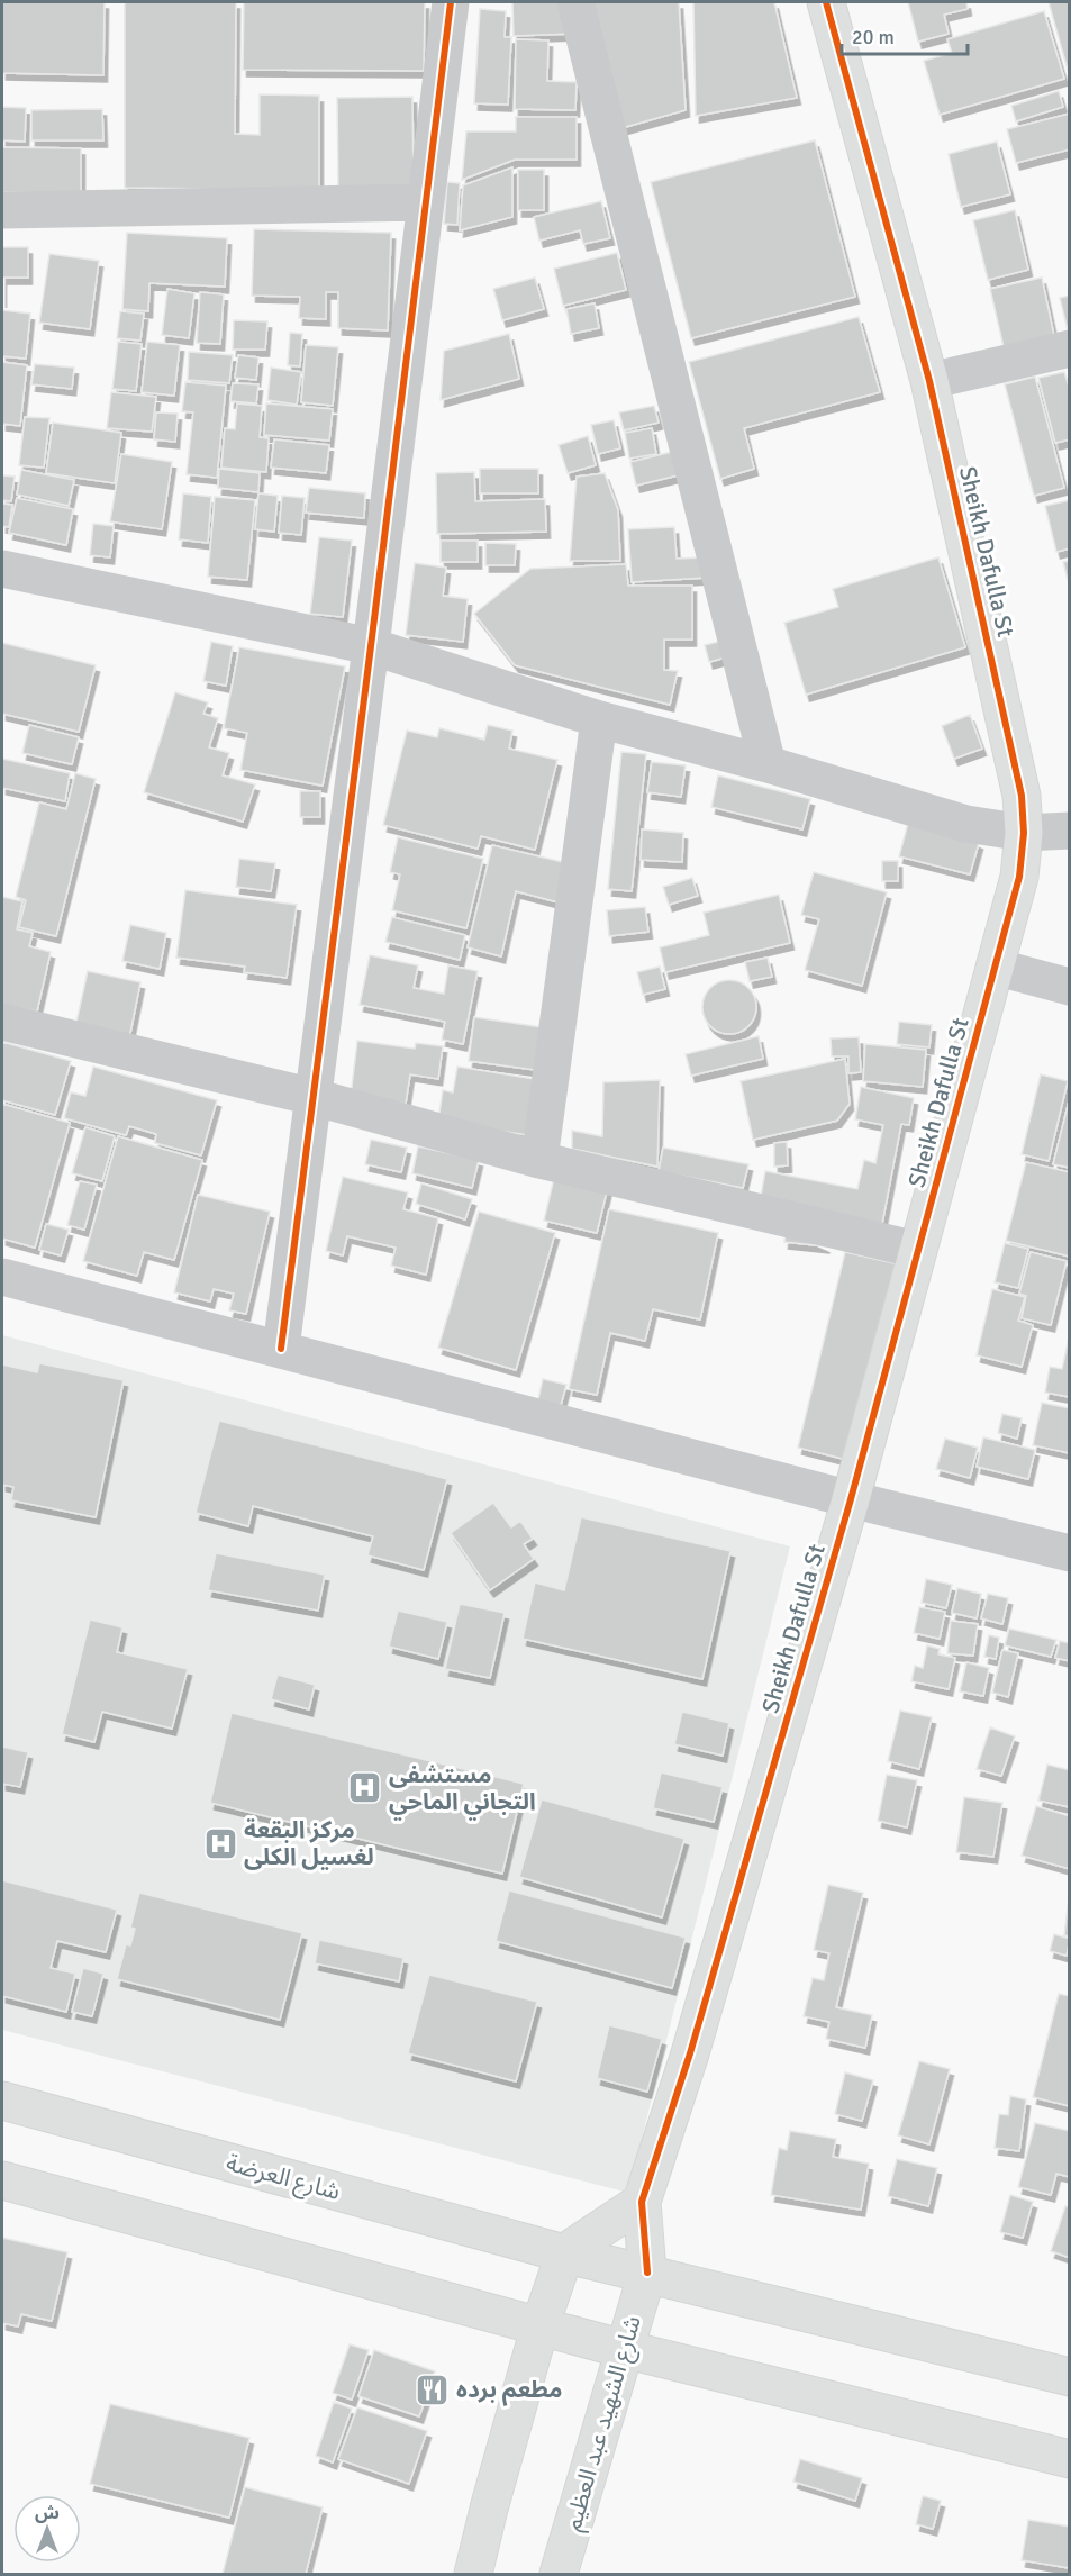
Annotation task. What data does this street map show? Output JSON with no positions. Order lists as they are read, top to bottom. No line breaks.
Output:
{"streets":{"main road":["Sheikh Dafulla St","شارع العرضة","شارع الشهيد عبد العظيم"]},"crossings":[["شارع العرضة","شارع الشهيد عبد العظيم"]],"places":{"hospital":["مستشفى التجاني الماحي","مركز البقعة لغسيل الكلى"],"restaurant":["مطعم برده"]},"scale_bar":"20 m","north":"top"}
